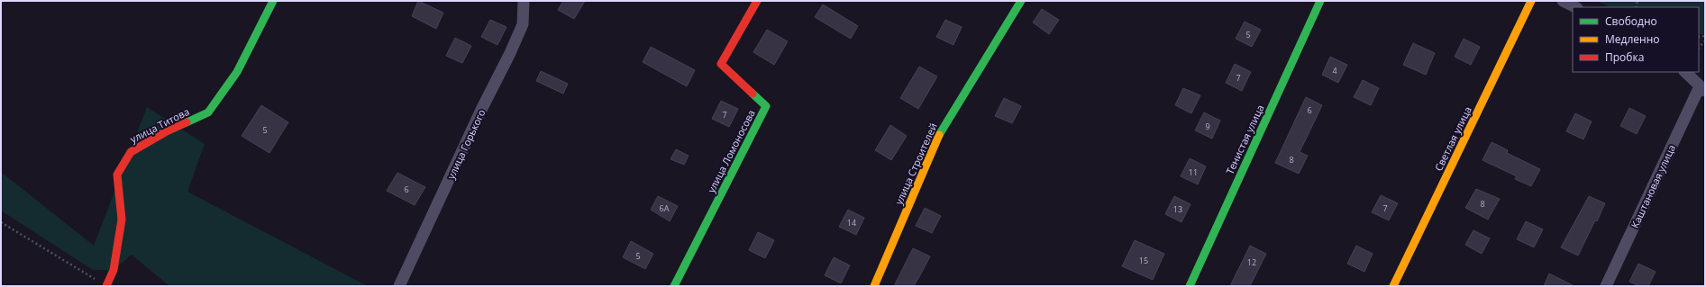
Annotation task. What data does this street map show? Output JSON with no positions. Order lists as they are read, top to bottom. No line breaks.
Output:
{"streets":{"street":["улица Титова","Светлая улица","Тенистая улица","улица Горького","улица Ломоносова","улица Строителей","Каштановая улица"]},"house_numbers":["5","4","7","6","7","9","5","8","11","6","8","6А","7","13","14","5","15","12"],"legend":["Свободно","Медленно","Пробка"]}
